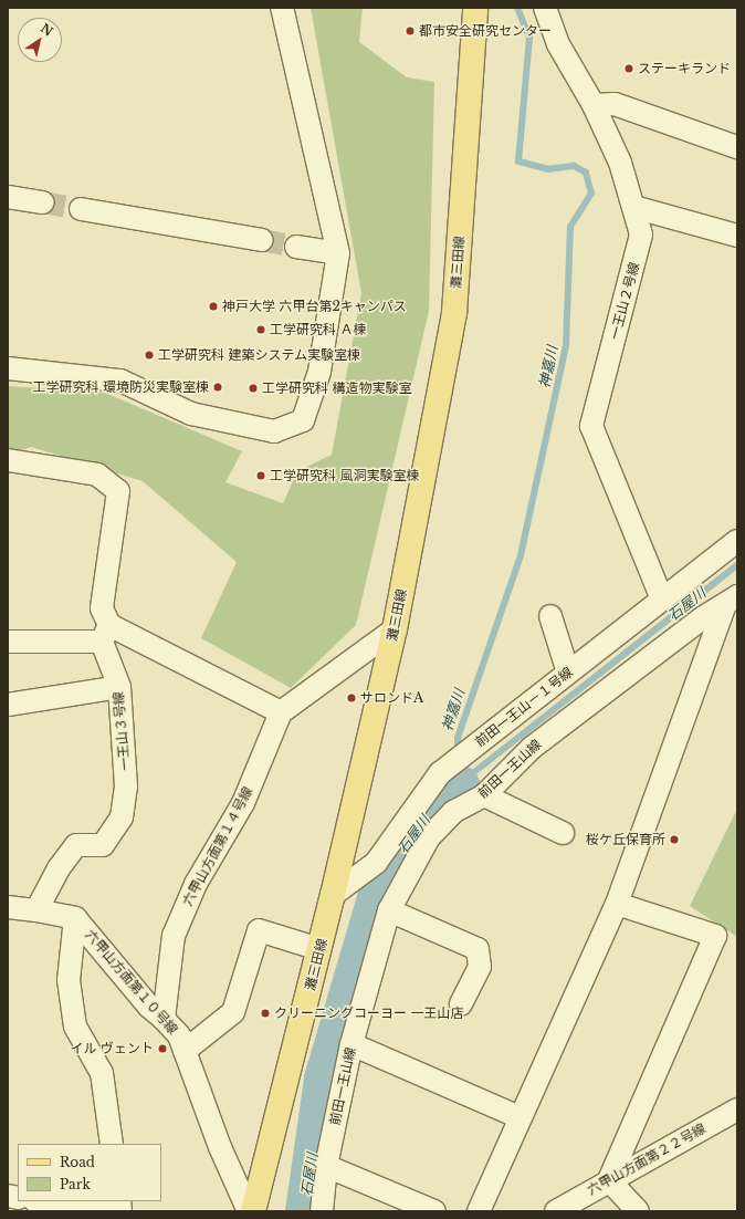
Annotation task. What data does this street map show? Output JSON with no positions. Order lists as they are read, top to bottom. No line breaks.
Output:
{"streets":{"main road":["灘三田線"],"street":["一王山２号線","前田一王山－１号線","一王山３号線","前田一王山線","六甲山方面第１４号線","六甲山方面第１０号線","六甲山方面第２２号線"]},"crossings":[["灘三田線","前田一王山－１号線"],["一王山２号線","前田一王山－１号線"],["一王山３号線","六甲山方面第１０号線"],["六甲山方面第１４号線","六甲山方面第１０号線"]],"water":["神嘉川","石屋川"],"places":["都市安全研究センター","ステーキランド","神戸大学 六甲台第2キャンパス","工学研究科 Ａ棟","工学研究科 建築システム実験室棟","工学研究科 環境防災実験室棟","工学研究科 構造物実験室","工学研究科 風洞実験室棟","サロンドA","桜ケ丘保育所","クリーニングコーヨー 一王山店","イル ヴェント"],"legend":["Road","Park"],"north":"top right"}
